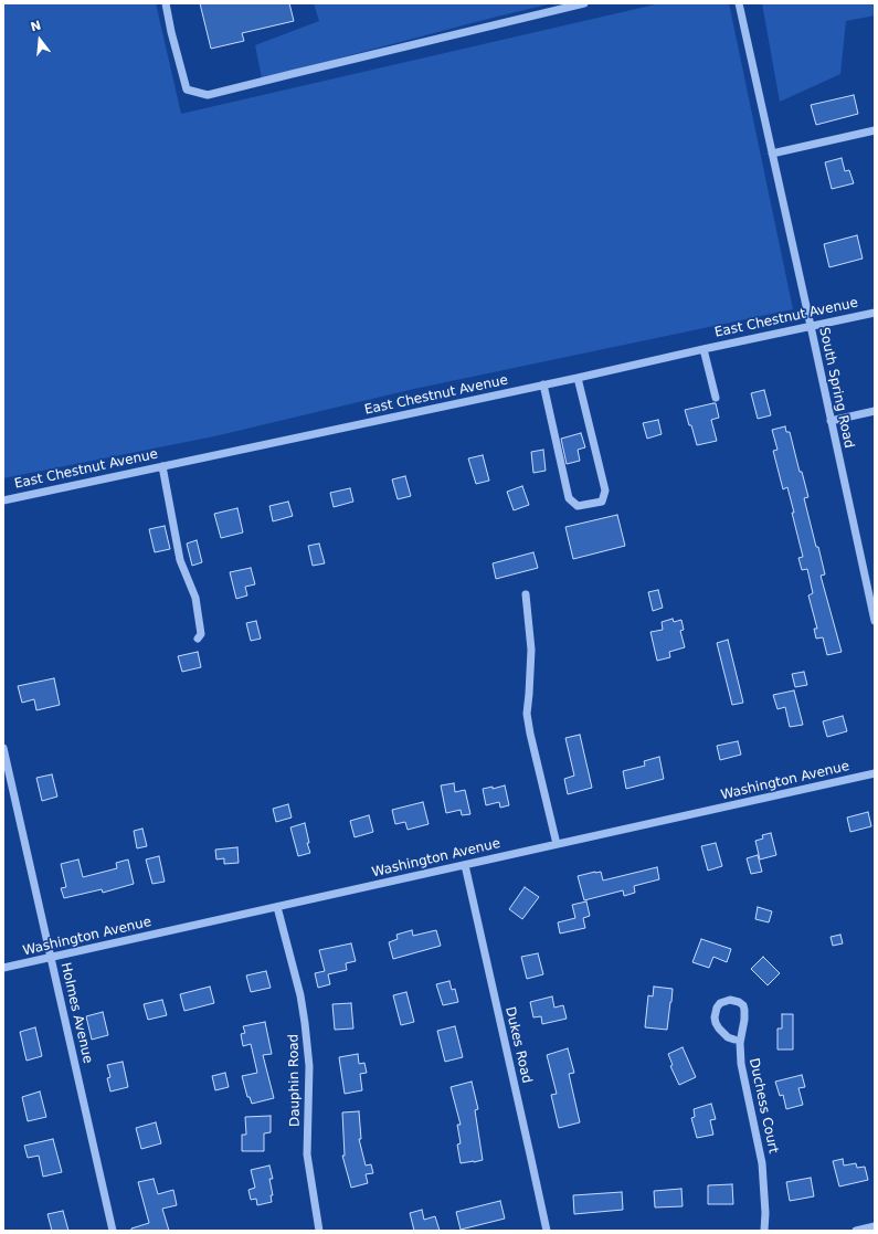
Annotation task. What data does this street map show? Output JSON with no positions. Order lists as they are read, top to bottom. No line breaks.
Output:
{"streets":{"street":["East Chestnut Avenue","South Spring Road","Washington Avenue","Holmes Avenue","Dukes Road","Dauphin Road","Duchess Court"]},"crossings":[["East Chestnut Avenue","South Spring Road"],["Washington Avenue","Holmes Avenue"],["Washington Avenue","Dukes Road"],["Washington Avenue","Dauphin Road"]],"north":"top"}
